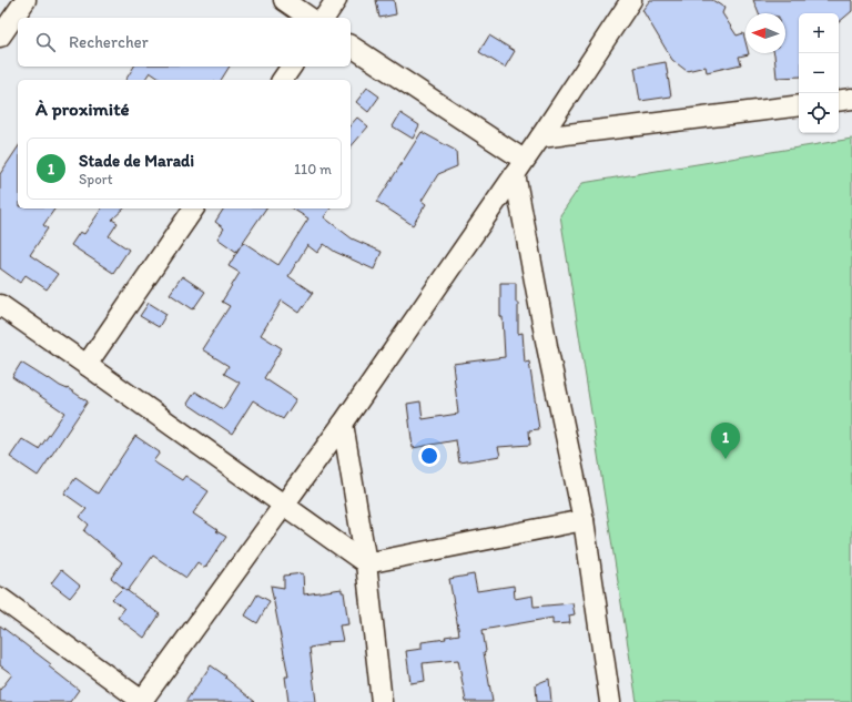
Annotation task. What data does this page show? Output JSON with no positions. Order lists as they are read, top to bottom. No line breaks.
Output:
{"north":"left","page":{"map_buttons":["+","−"],"search":"Rechercher","heading":"À proximité","list":[{"mark":"1","name":"Stade de Maradi","note":"Sport","value":"110 m"}],"pins":"1"}}
